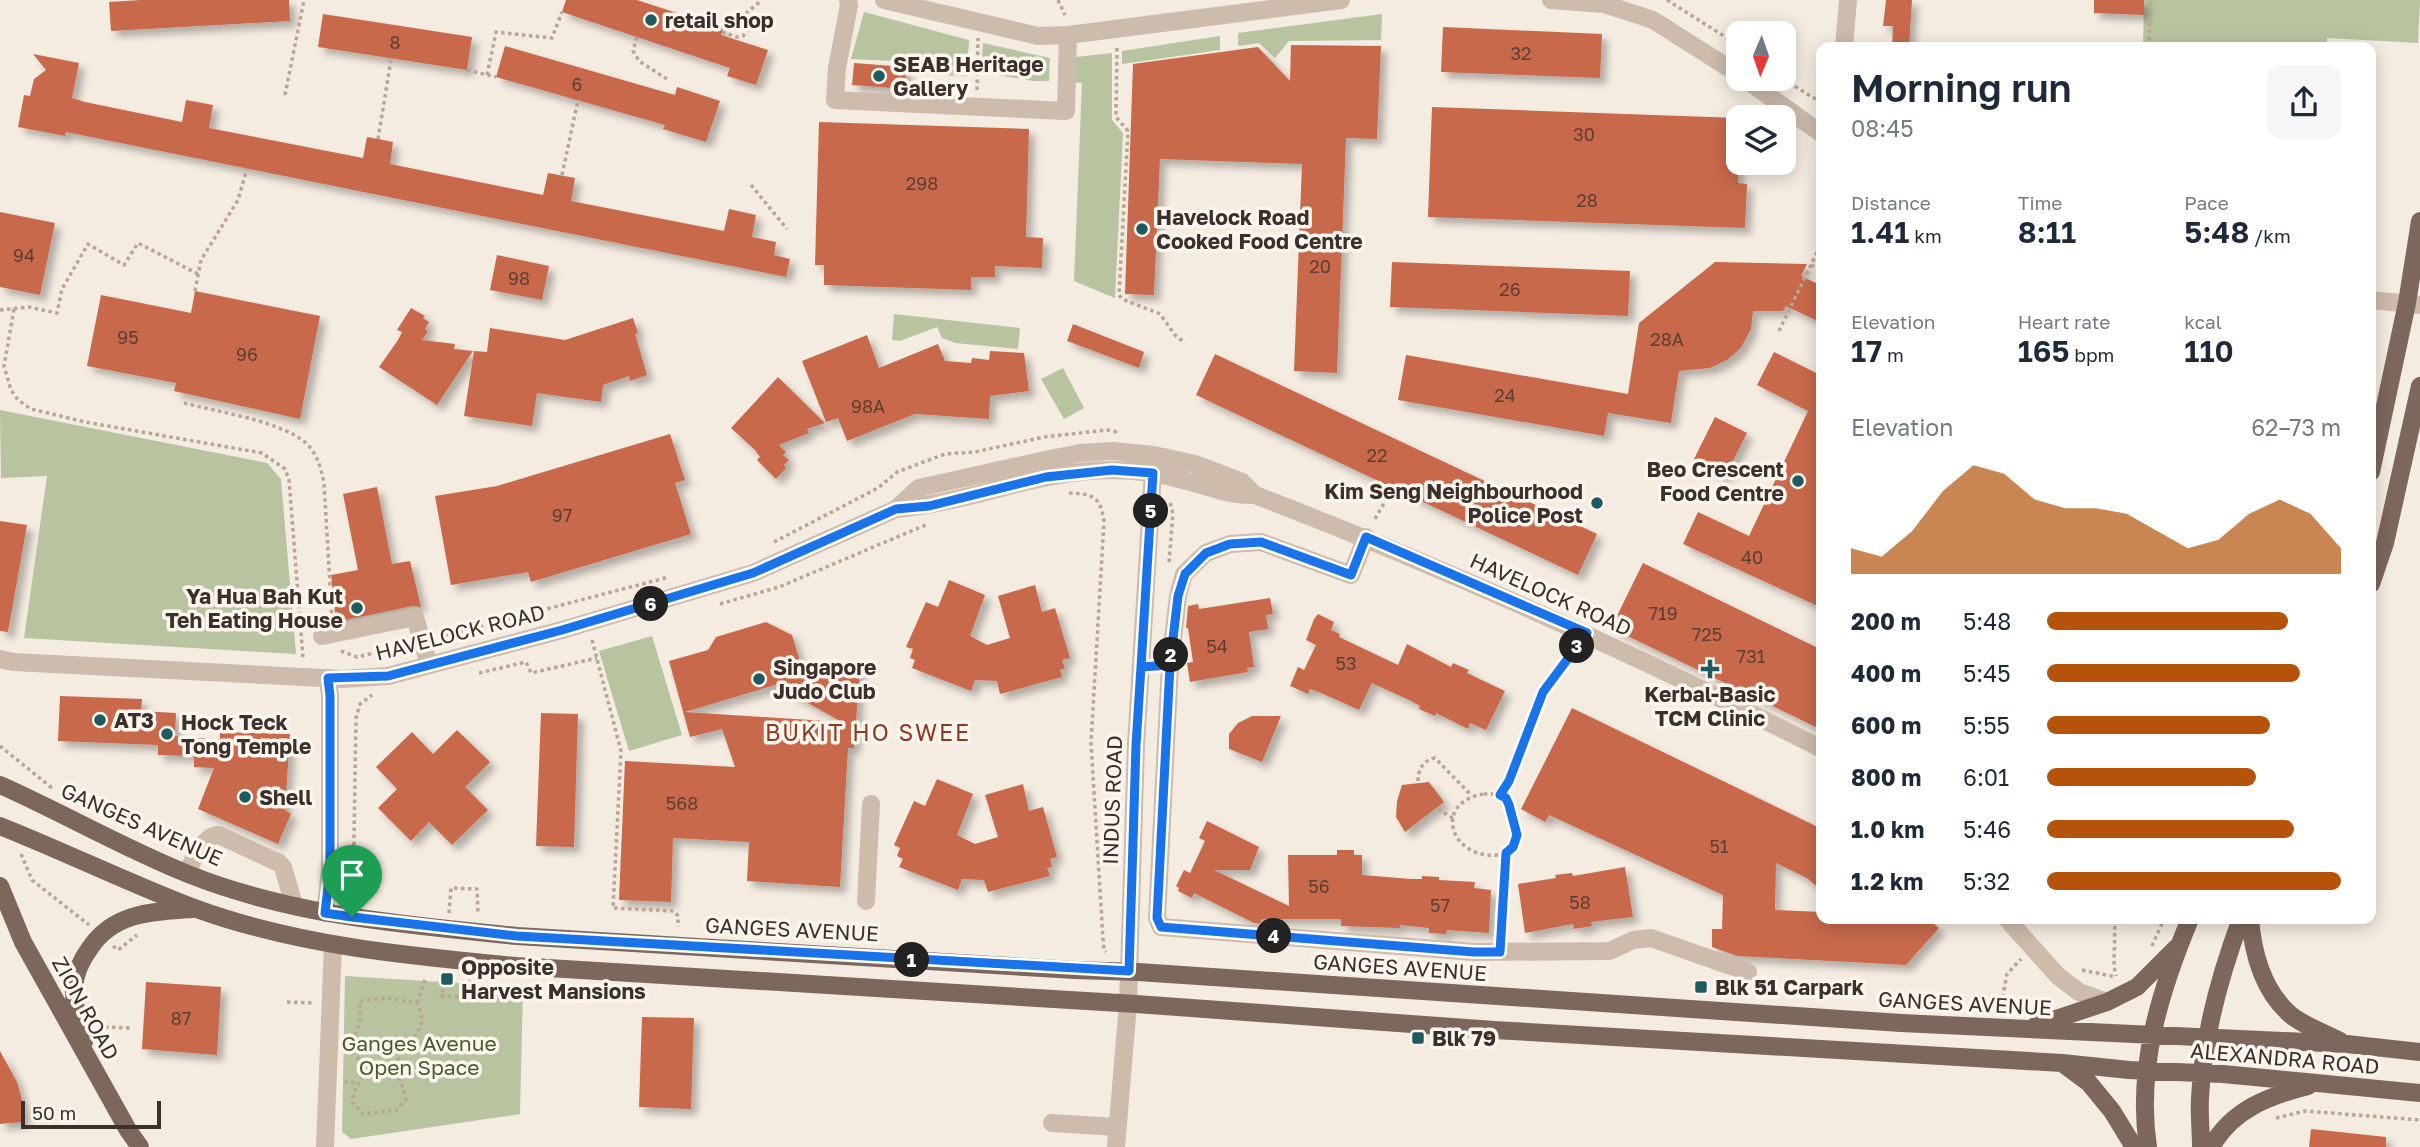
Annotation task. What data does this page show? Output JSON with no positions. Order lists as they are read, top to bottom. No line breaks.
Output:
{"streets":{"main road":["GANGES AVENUE","ZION ROAD","ALEXANDRA ROAD"],"street":["HAVELOCK ROAD","INDUS ROAD"]},"crossings":[["HAVELOCK ROAD","INDUS ROAD"],["INDUS ROAD","GANGES AVENUE"],["GANGES AVENUE","ALEXANDRA ROAD"]],"districts":["BUKIT HO SWEE"],"parks":["Ganges Avenue Open Space"],"places":{"other":["retail shop","SEAB Heritage Gallery","Havelock Road Cooked Food Centre","Beo Crescent Food Centre","Kim Seng Neighbourhood Police Post","Ya Hua Bah Kut Teh Eating House","Singapore Judo Club","AT3","Hock Teck Tong Temple","Shell"],"health":["Kerbal-Basic TCM Clinic"],"transit":["Opposite Harvest Mansions","Blk 51 Carpark","Blk 79"]},"house_numbers":["8","32","6","30","298","28","94","20","98","26","95","28A","96","24","98A","22","97","40","719","725","54","731","53","568","51","56","58","57","87"],"scale_bar":"50 m","north":"bottom","page":{"heading":["Morning run","08:45"],"stats":[["Distance","1.41 km"],["Time","8:11"],["Pace","5:48 /km"],["Elevation","17 m"],["Heart rate","165 bpm"],["kcal","110"]],"chart":["Elevation","62–73 m"],"pins":["5","6","3","2","4","1"],"list":[{"name":"200 m","note":"5:48"},{"name":"400 m","note":"5:45"},{"name":"600 m","note":"5:55"},{"name":"800 m","note":"6:01"},{"name":"1.0 km","note":"5:46"},{"name":"1.2 km","note":"5:32"}],"scale":"50 m"}}
